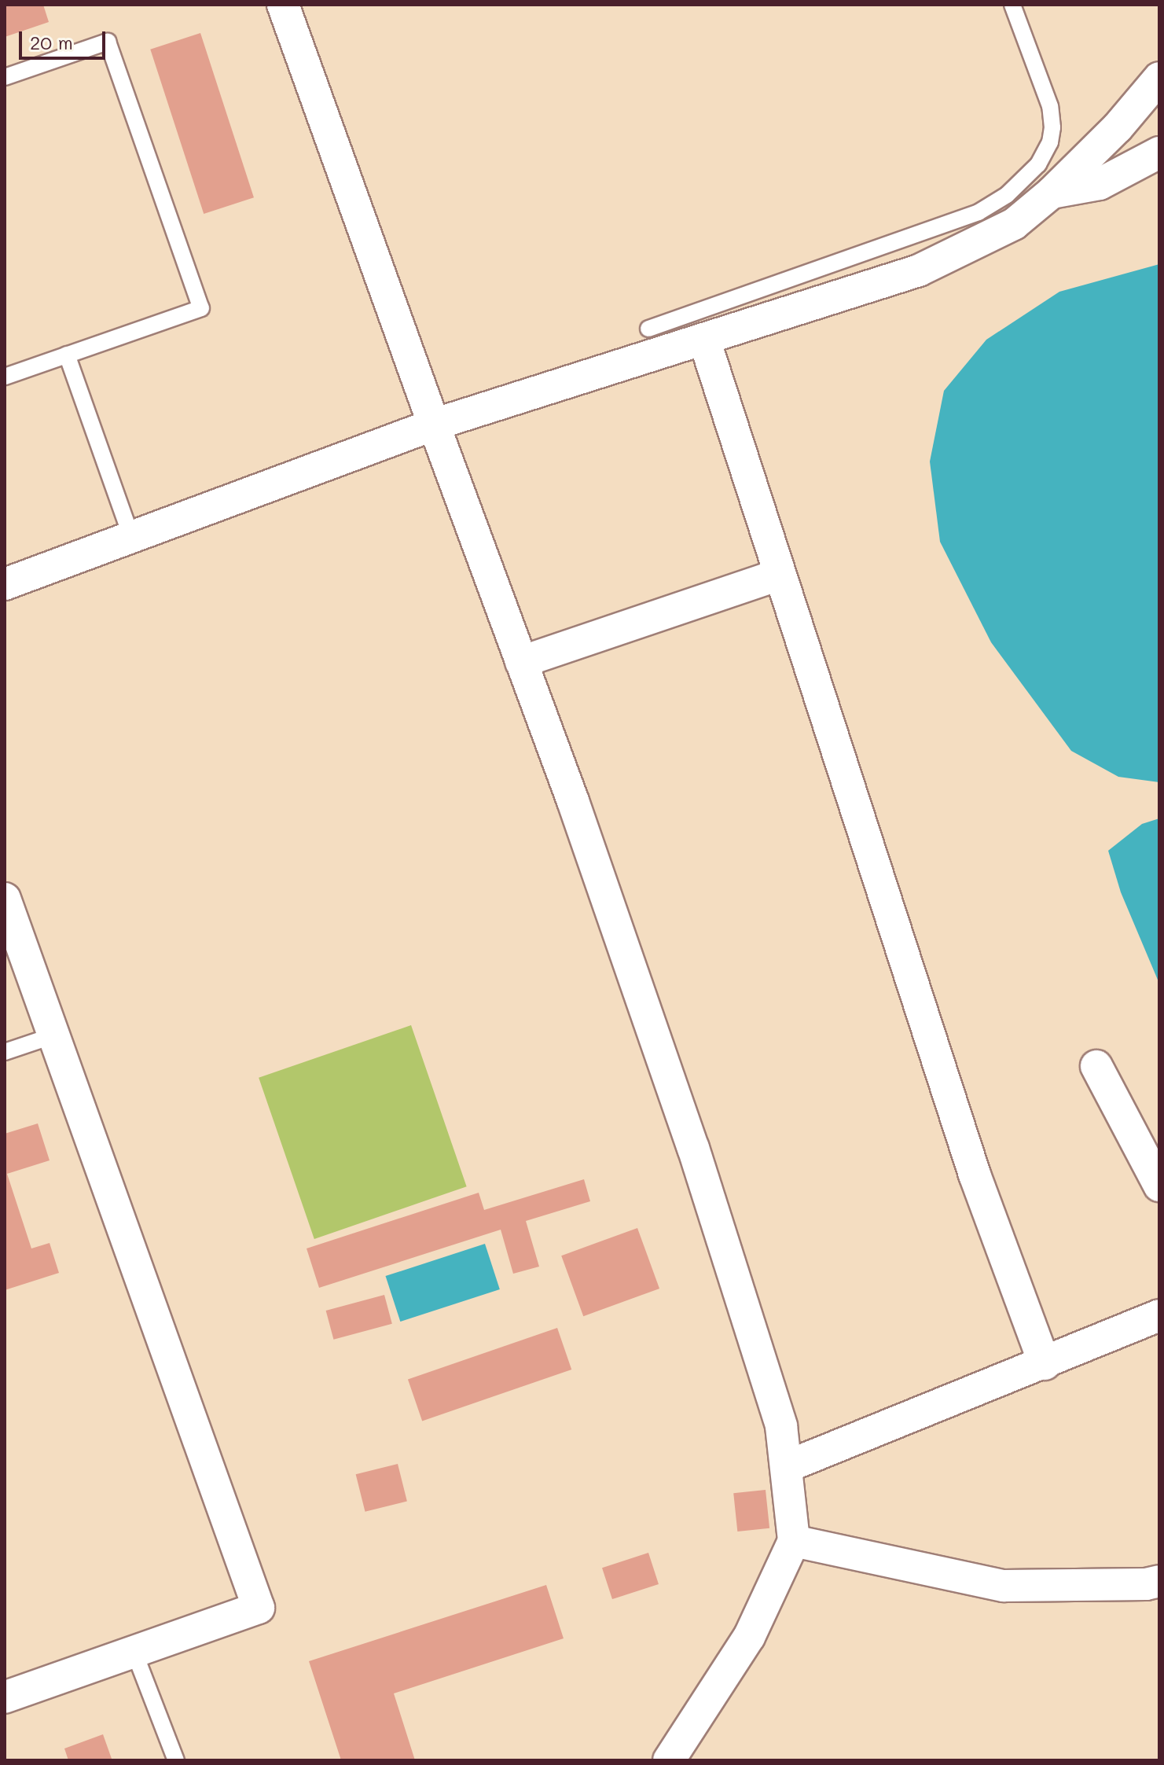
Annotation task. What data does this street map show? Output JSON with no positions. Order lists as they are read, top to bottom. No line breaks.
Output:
{"scale_bar":"20 m"}
